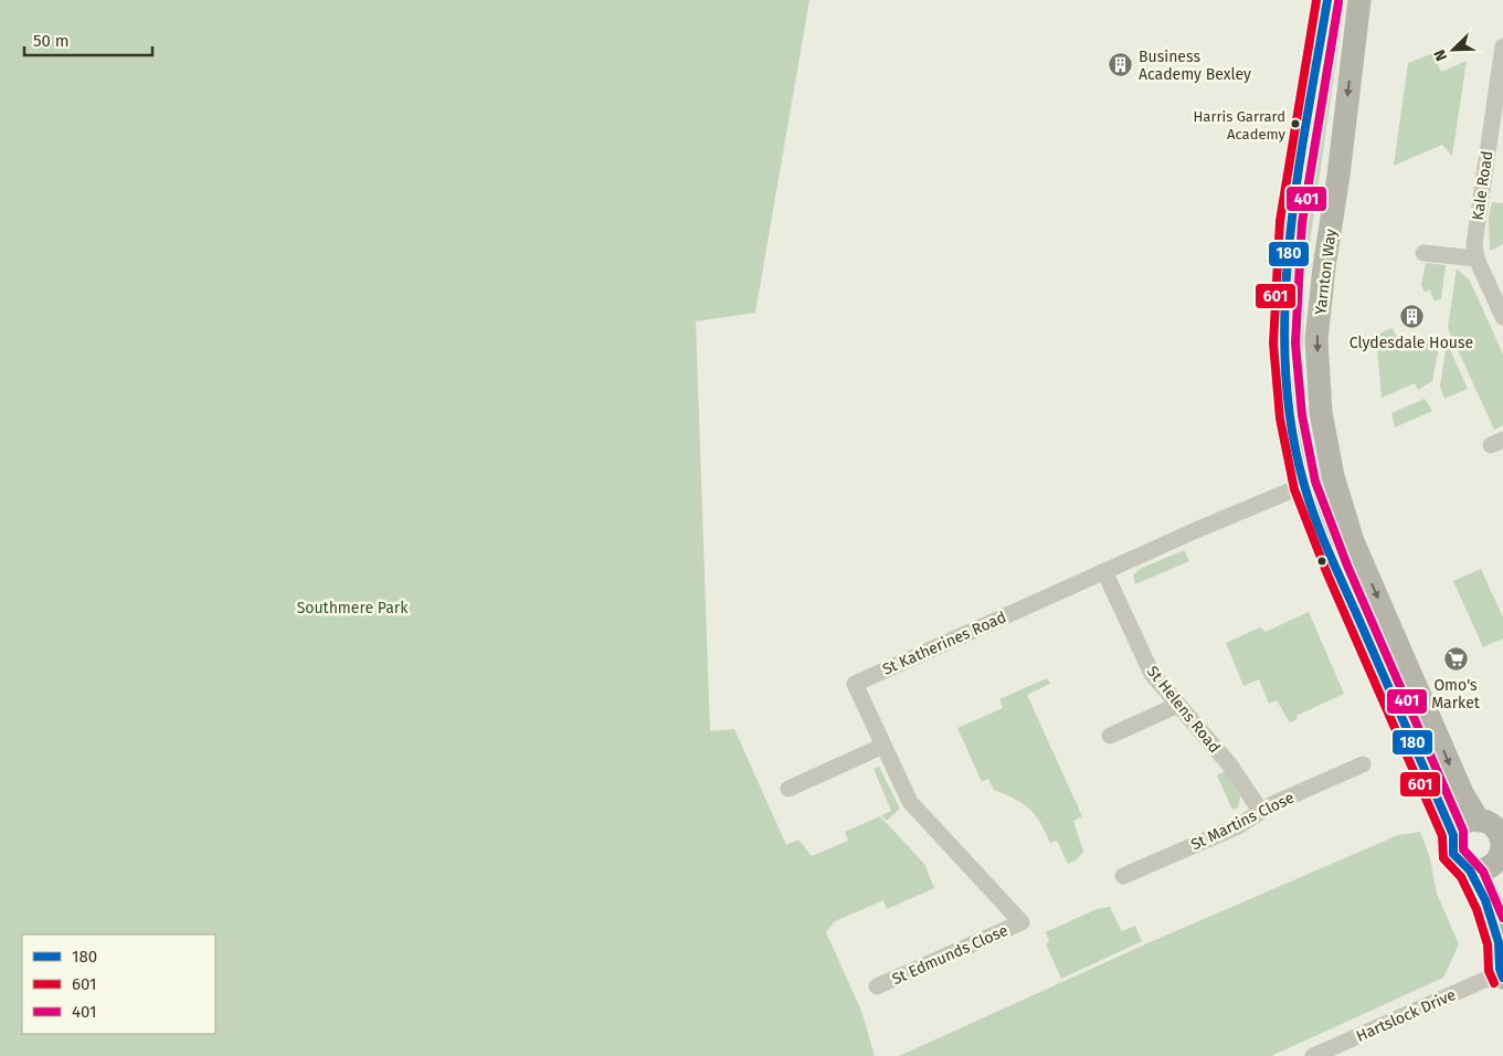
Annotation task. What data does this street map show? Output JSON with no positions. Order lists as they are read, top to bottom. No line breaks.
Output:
{"streets":{"street":["Kale Road","Yarnton Way","St Katherines Road","St Helens Road","St Martins Close","St Edmunds Close","Hartslock Drive"]},"crossings":[["St Katherines Road","St Helens Road"],["St Katherines Road","St Edmunds Close"],["St Helens Road","St Martins Close"]],"parks":["Southmere Park"],"places":{"building":["Business Academy Bexley","Clydesdale House"],"other":["Harris Garrard Academy"],"supermarket":["Omo's Market"]},"lines":["transit line 180","transit line 601","transit line 401"],"legend":["180","601","401"],"scale_bar":"50 m","north":"bottom left"}
